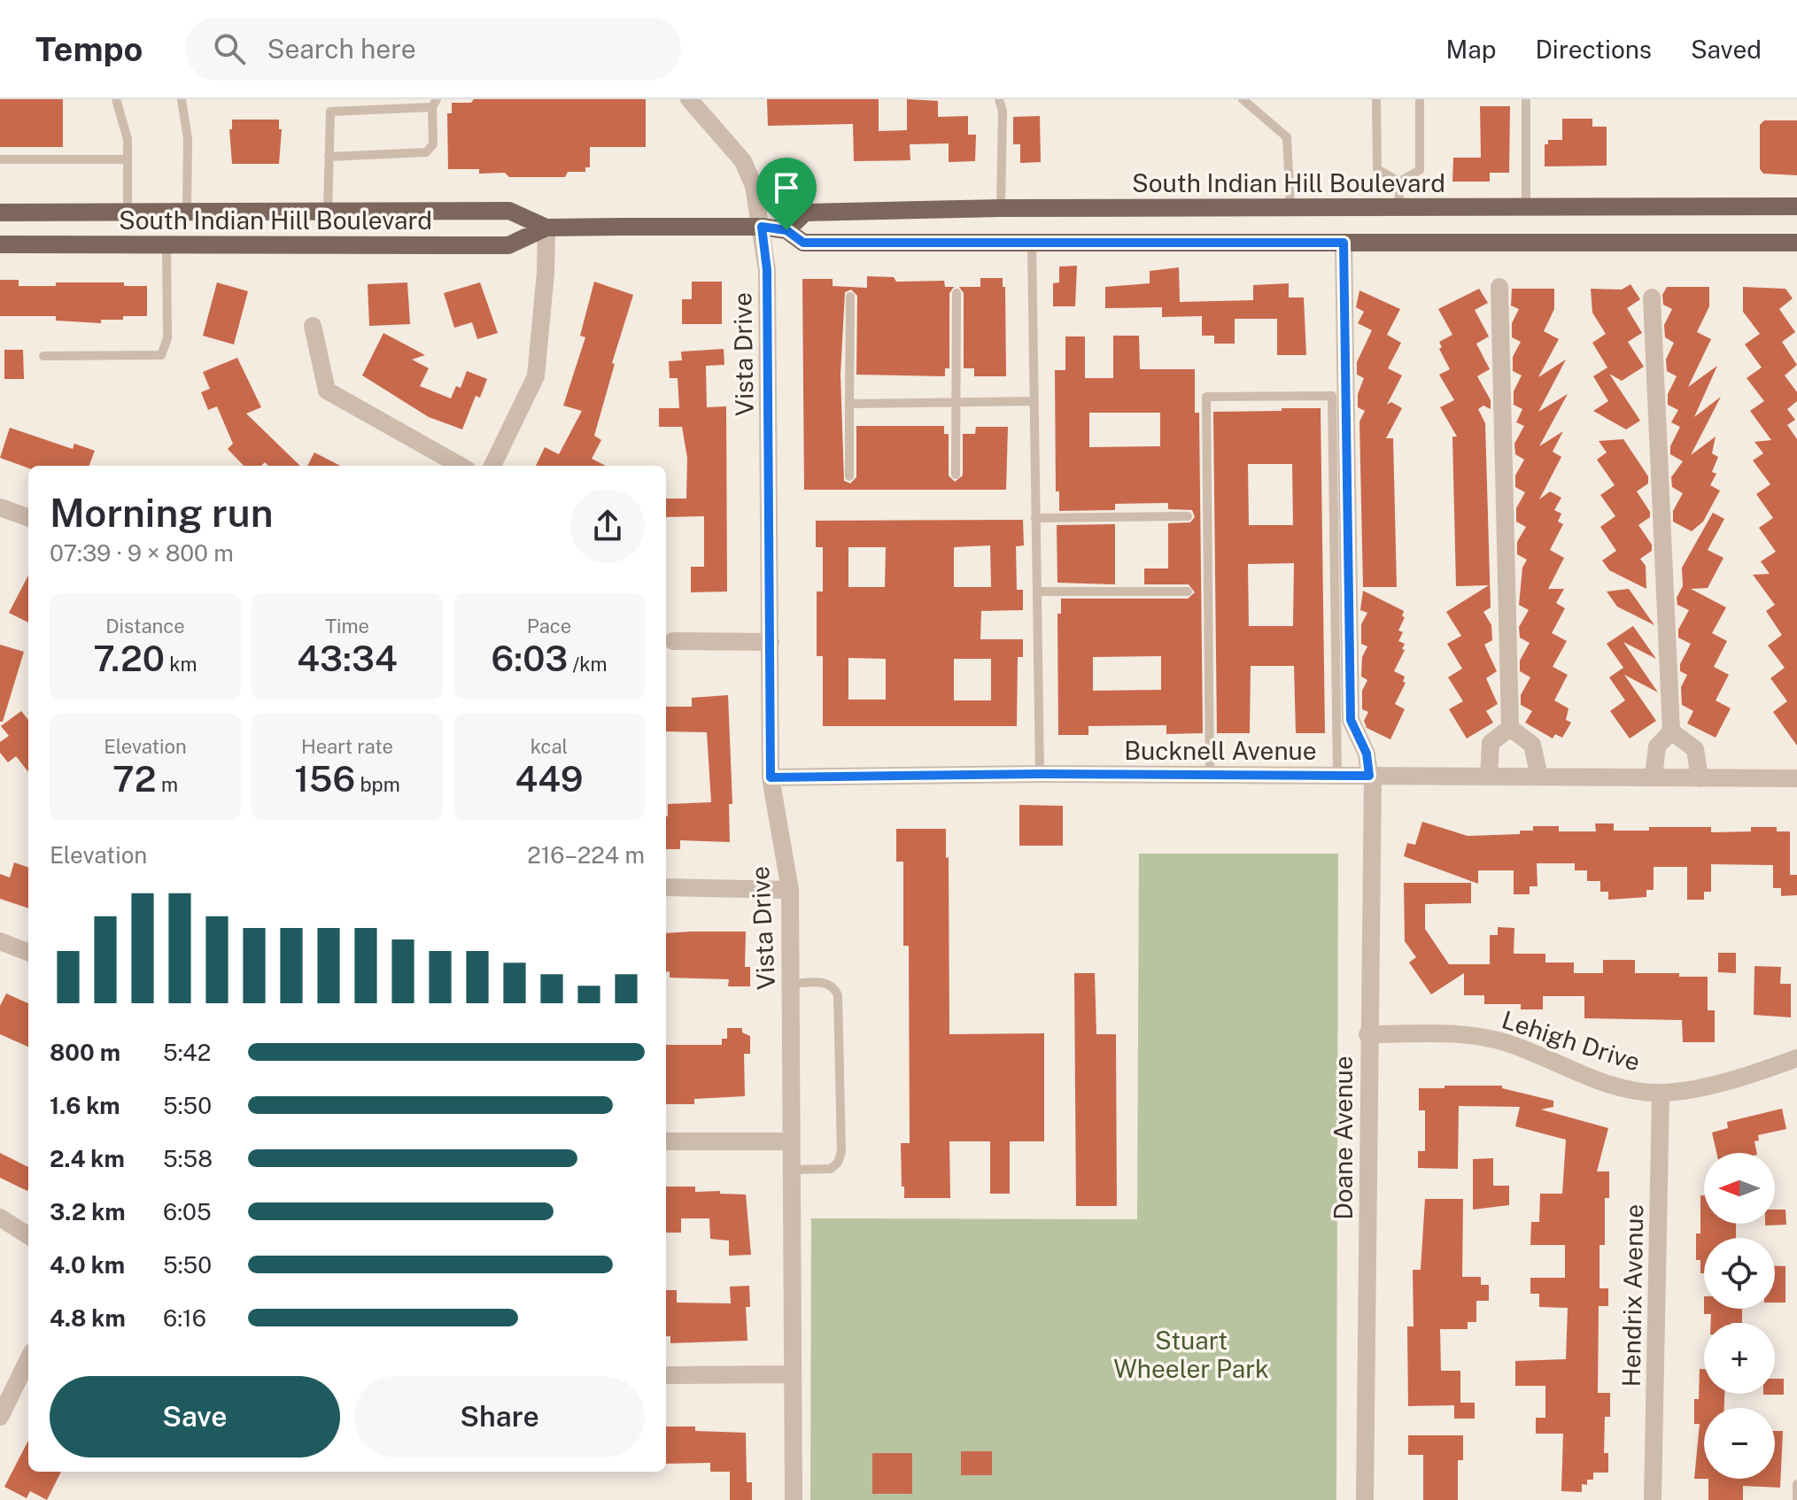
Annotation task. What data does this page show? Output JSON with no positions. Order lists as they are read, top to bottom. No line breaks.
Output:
{"streets":{"main road":["South Indian Hill Boulevard"],"street":["Vista Drive","Bucknell Avenue","Lehigh Drive","Doane Avenue","Hendrix Avenue"]},"crossings":[["South Indian Hill Boulevard","Vista Drive"],["South Indian Hill Boulevard","Doane Avenue"],["Vista Drive","Bucknell Avenue"],["Bucknell Avenue","Doane Avenue"],["Lehigh Drive","Doane Avenue"],["Lehigh Drive","Hendrix Avenue"]],"parks":["Stuart Wheeler Park"],"north":"left","page":{"header":"Tempo","search":"Search here","nav":["Map","Directions","Saved"],"heading":["Morning run","07:39 · 9 × 800 m"],"stats":[["Distance","7.20 km"],["Time","43:34"],["Pace","6:03 /km"],["Elevation","72 m"],["Heart rate","156 bpm"],["kcal","449"]],"chart":["Elevation","216–224 m"],"list":[{"name":"800 m","note":"5:42"},{"name":"1.6 km","note":"5:50"},{"name":"2.4 km","note":"5:58"},{"name":"3.2 km","note":"6:05"},{"name":"4.0 km","note":"5:50"},{"name":"4.8 km","note":"6:16"}],"map_buttons":["+","−"],"buttons":["Save","Share"]}}
